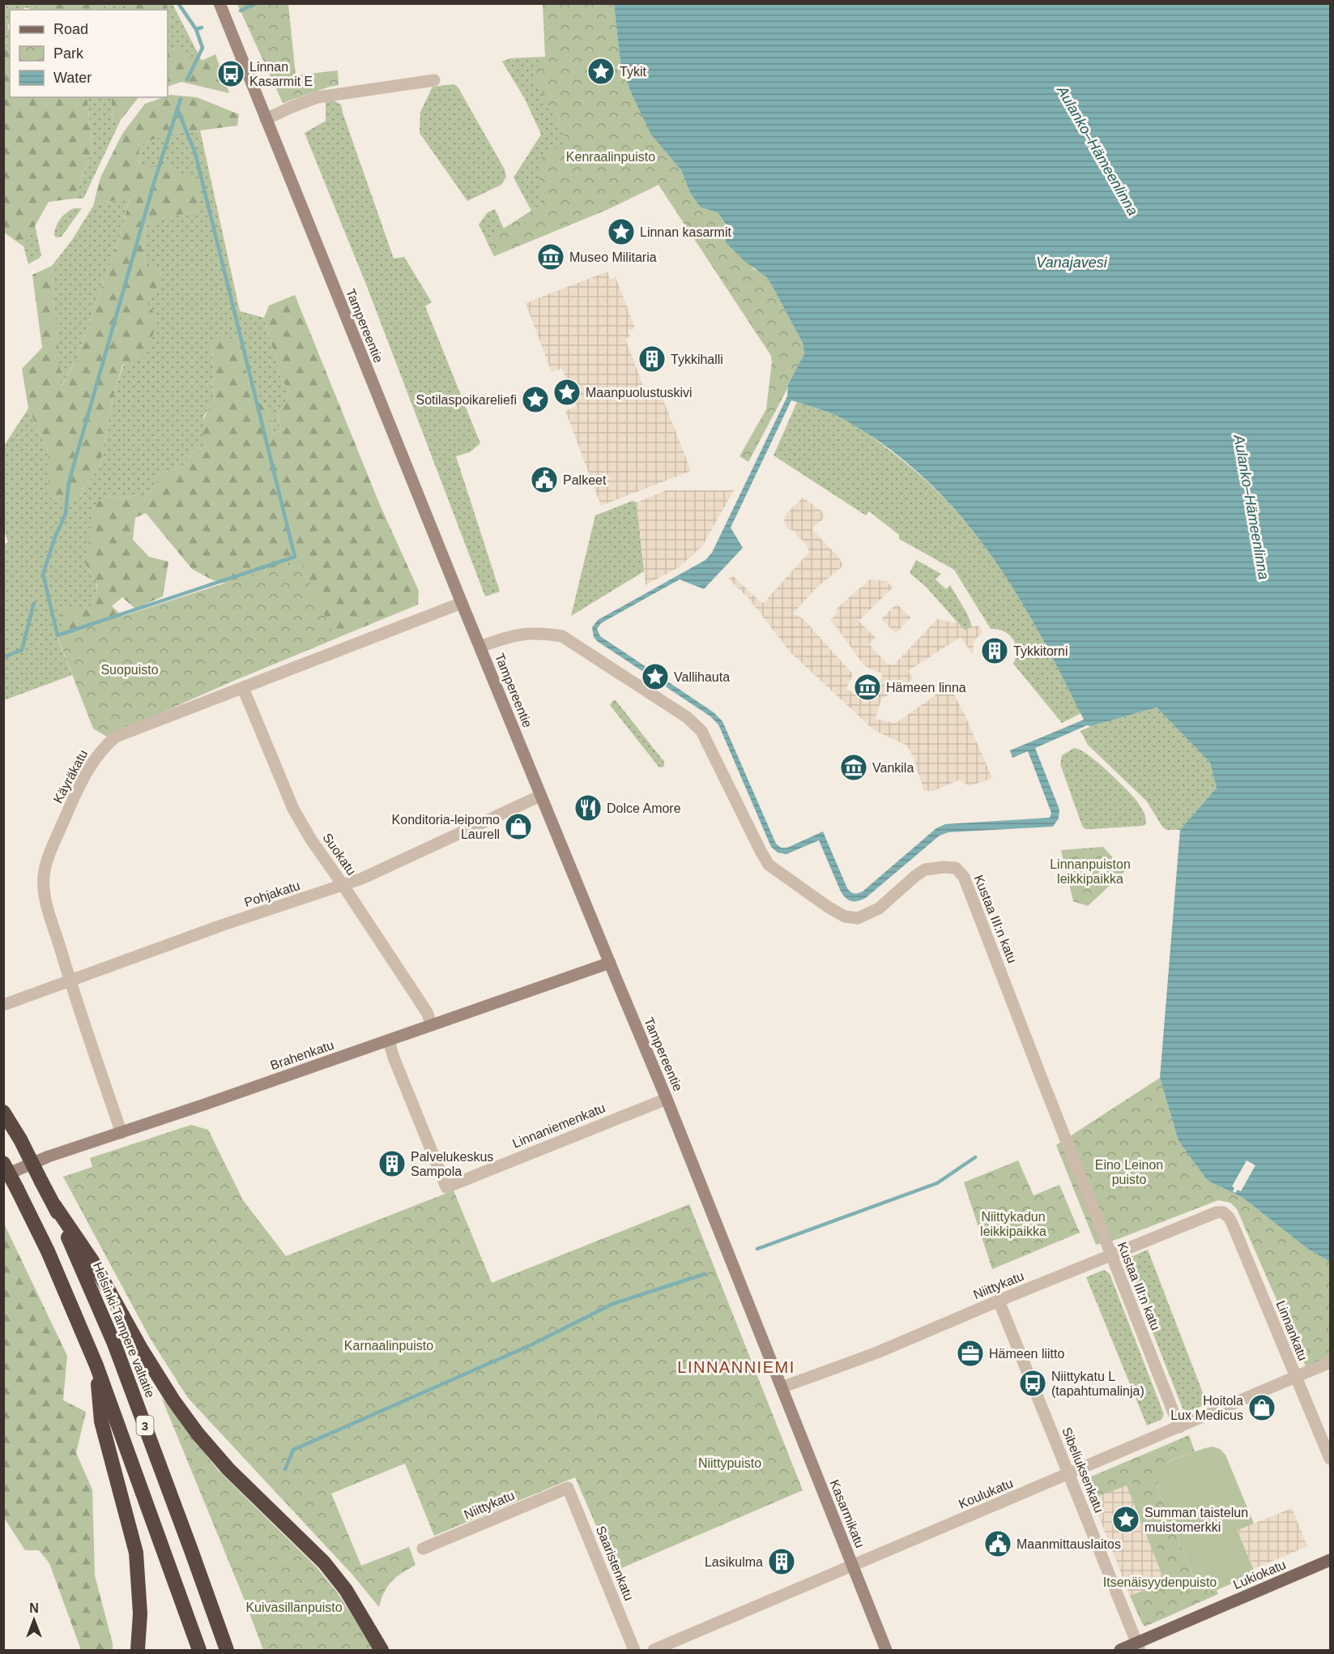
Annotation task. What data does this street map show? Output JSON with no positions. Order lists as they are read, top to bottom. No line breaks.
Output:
{"streets":{"highway":["Helsinki-Tampere valtatie","3"],"main road":["Tampereentie","Brahenkatu","Kasarmikatu","Lukiokatu"],"street":["Käyräkatu","Suokatu","Pohjakatu","Kustaa III:n katu","Linnaniemenkatu","Niittykatu","Linnankatu","Sibeliuksenkatu","Koulukatu","Saaristenkatu"]},"crossings":[["Tampereentie","Käyräkatu"],["Tampereentie","Pohjakatu"],["Tampereentie","Kustaa III:n katu"],["Tampereentie","Brahenkatu"],["Tampereentie","Linnaniemenkatu"],["Tampereentie","Niittykatu"],["Tampereentie","Kasarmikatu"],["Käyräkatu","Suokatu"],["Käyräkatu","Pohjakatu"],["Käyräkatu","Brahenkatu"],["Suokatu","Pohjakatu"],["Suokatu","Brahenkatu"],["Kustaa III:n katu","Niittykatu"],["Kustaa III:n katu","Koulukatu"],["Brahenkatu","Linnaniemenkatu"],["Niittykatu","Linnankatu"],["Niittykatu","Sibeliuksenkatu"],["Niittykatu","Kasarmikatu"],["Niittykatu","Saaristenkatu"],["Linnankatu","Koulukatu"],["Sibeliuksenkatu","Koulukatu"],["Sibeliuksenkatu","Lukiokatu"],["Koulukatu","Kasarmikatu"]],"districts":["LINNANNIEMI"],"water":["Aulanko–Hämeenlinna","Vanajavesi"],"parks":["Kenraalinpuisto","Suopuisto","Linnanpuiston leikkipaikka","Eino Leinon puisto","Niittykadun leikkipaikka","Karnaalinpuisto","Niittypuisto","Itsenäisyydenpuisto","Kuivasillanpuisto"],"places":{"place":["Tykit","Linnan kasarmit","Maanpuolustuskivi","Sotilaspoikareliefi","Vallihauta","Summan taistelun muistomerkki"],"bus stop":["Linnan Kasarmit E","Niittykatu L (tapahtumalinja)"],"museum":["Museo Militaria","Hämeen linna","Vankila"],"building":["Tykkihalli","Tykkitorni","Palvelukeskus Sampola","Lasikulma"],"public building":["Palkeet","Maanmittauslaitos"],"restaurant":["Dolce Amore"],"shop":["Konditoria-leipomo Laurell","Hoitola Lux Medicus"],"office":["Hämeen liitto"]},"legend":["Road","Park","Water"],"north":"top"}
